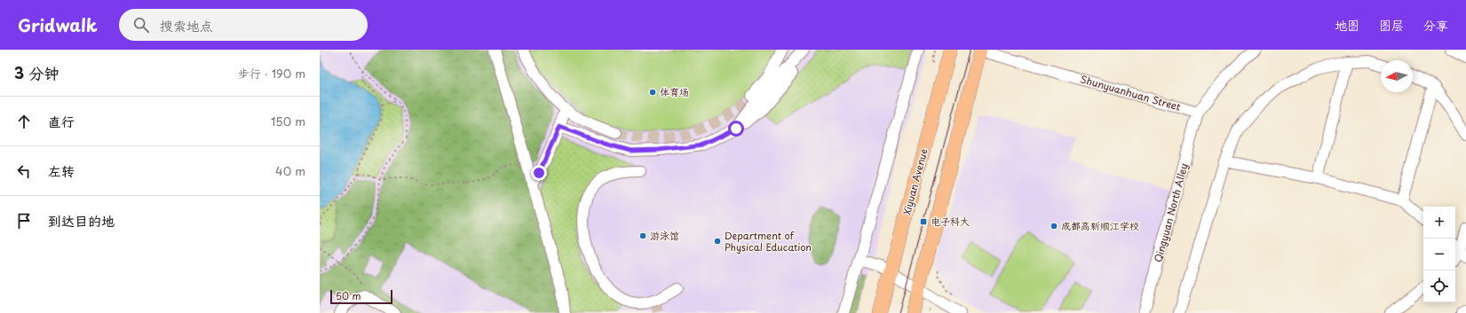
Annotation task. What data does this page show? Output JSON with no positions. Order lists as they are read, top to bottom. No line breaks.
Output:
{"streets":{"main road":["Xiyuan Avenue"],"street":["Shunyuanhuan Street","Qingyuan North Alley"]},"crossings":[["Shunyuanhuan Street","Qingyuan North Alley"]],"places":{"other":["体育场","成都高新顺江学校","游泳馆","Department of Physical Education"],"transit":["电子科大"]},"scale_bar":"50 m","north":"left","page":{"header":"Gridwalk","search":"搜索地点","nav":["地图","图层","分享"],"heading":["3 分钟","步行 · 190 m"],"list":[["直行","150 m"],["左转","40 m"],"到达目的地"],"map_buttons":["+","−"],"scale":"50 m"}}
